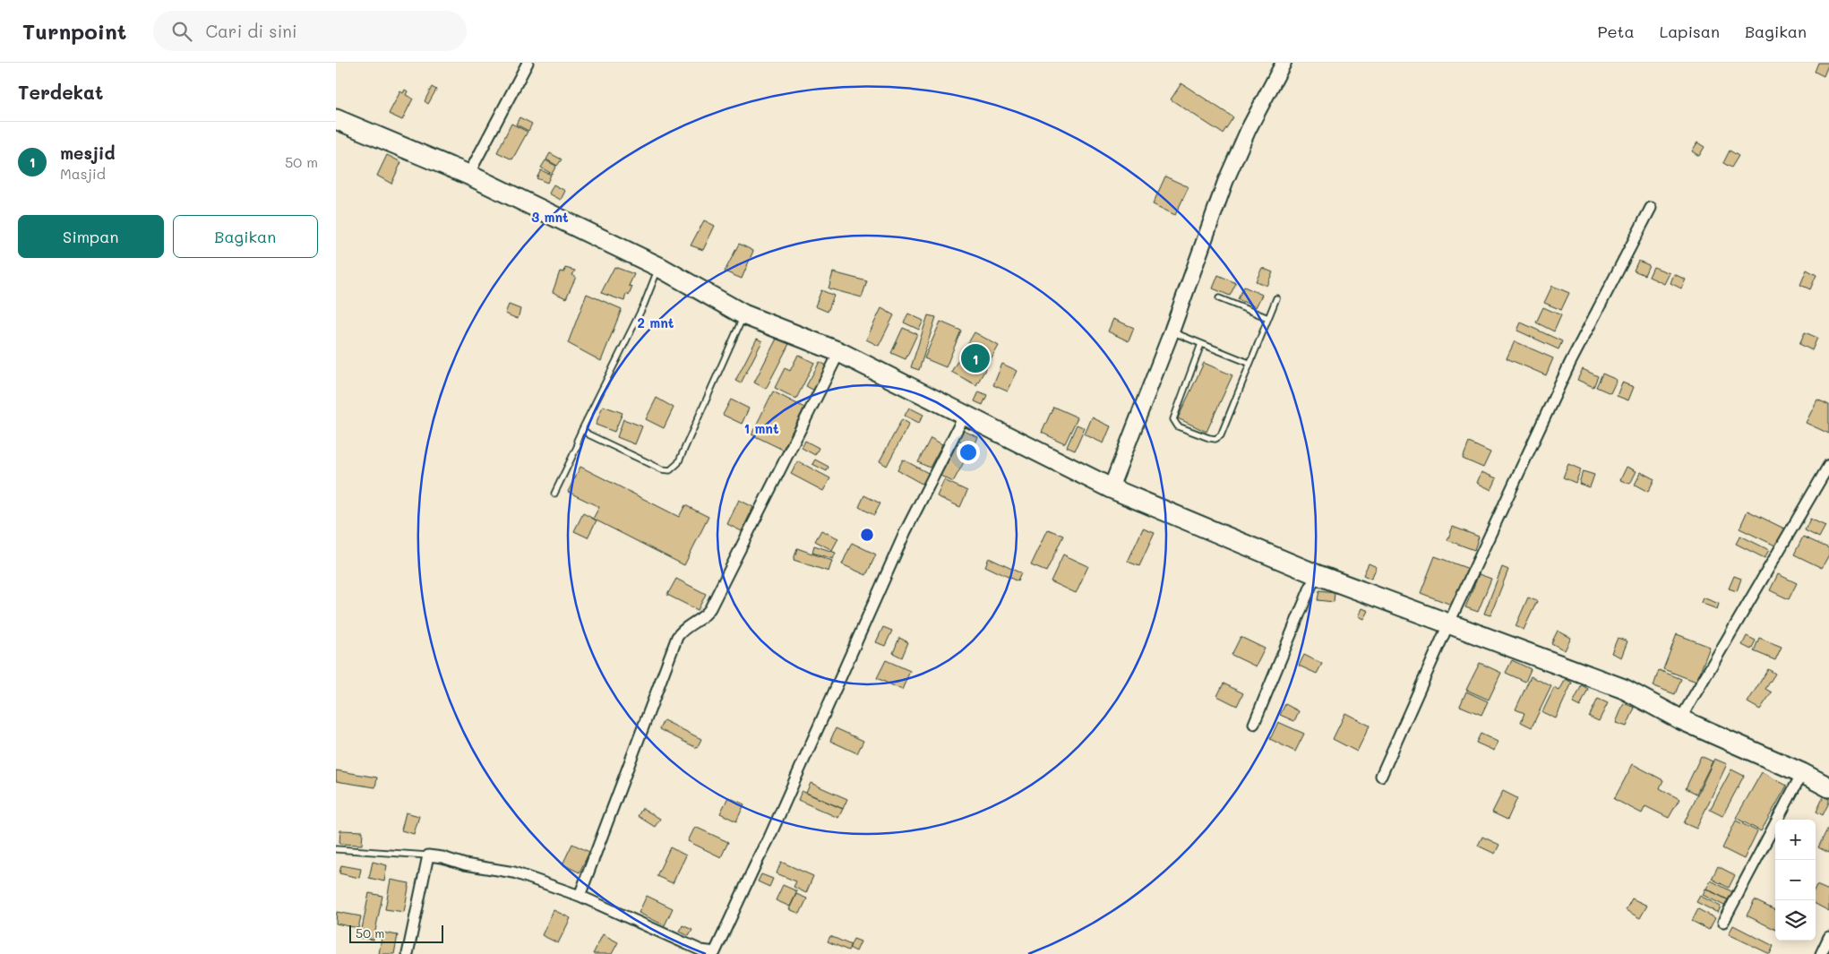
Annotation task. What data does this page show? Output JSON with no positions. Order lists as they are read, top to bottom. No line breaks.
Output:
{"scale_bar":"50 m","page":{"header":"Turnpoint","search":"Cari di sini","nav":["Peta","Lapisan","Bagikan"],"heading":"Terdekat","list":[{"mark":"1","name":"mesjid","note":"Masjid","value":"50 m"}],"buttons":["Simpan","Bagikan"],"pins":"1","map_buttons":["+","−"],"scale":"50 m"},"rings":["3 mnt","2 mnt","1 mnt"]}
